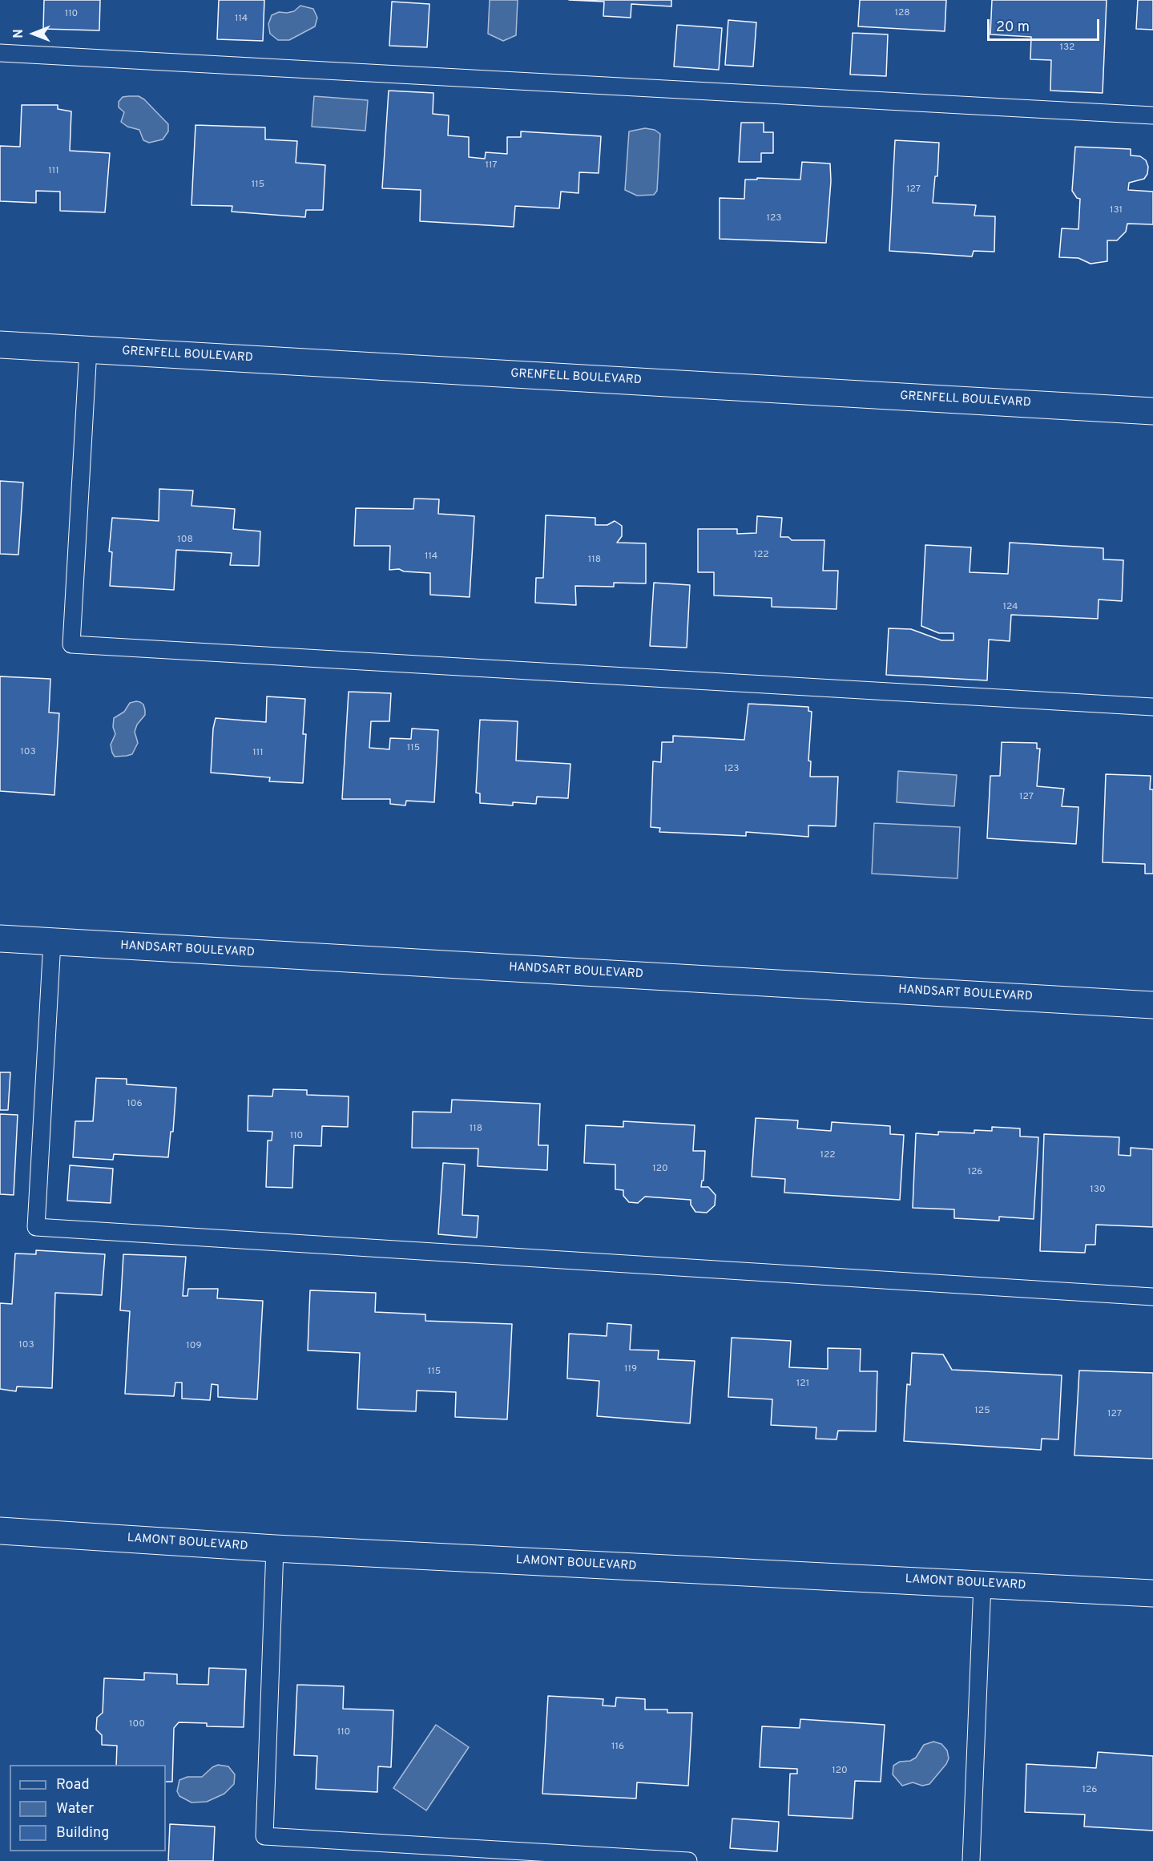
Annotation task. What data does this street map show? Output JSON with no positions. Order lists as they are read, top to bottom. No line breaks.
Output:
{"streets":{"street":["GRENFELL BOULEVARD","HANDSART BOULEVARD","LAMONT BOULEVARD"]},"house_numbers":["128","110","114","132","117","111","115","127","131","123","108","122","114","118","124","115","103","111","123","127","106","118","110","122","120","126","130","103","109","119","115","121","125","127","100","110","116","120","126"],"legend":["Road","Water","Building"],"scale_bar":"20 m","north":"left"}
